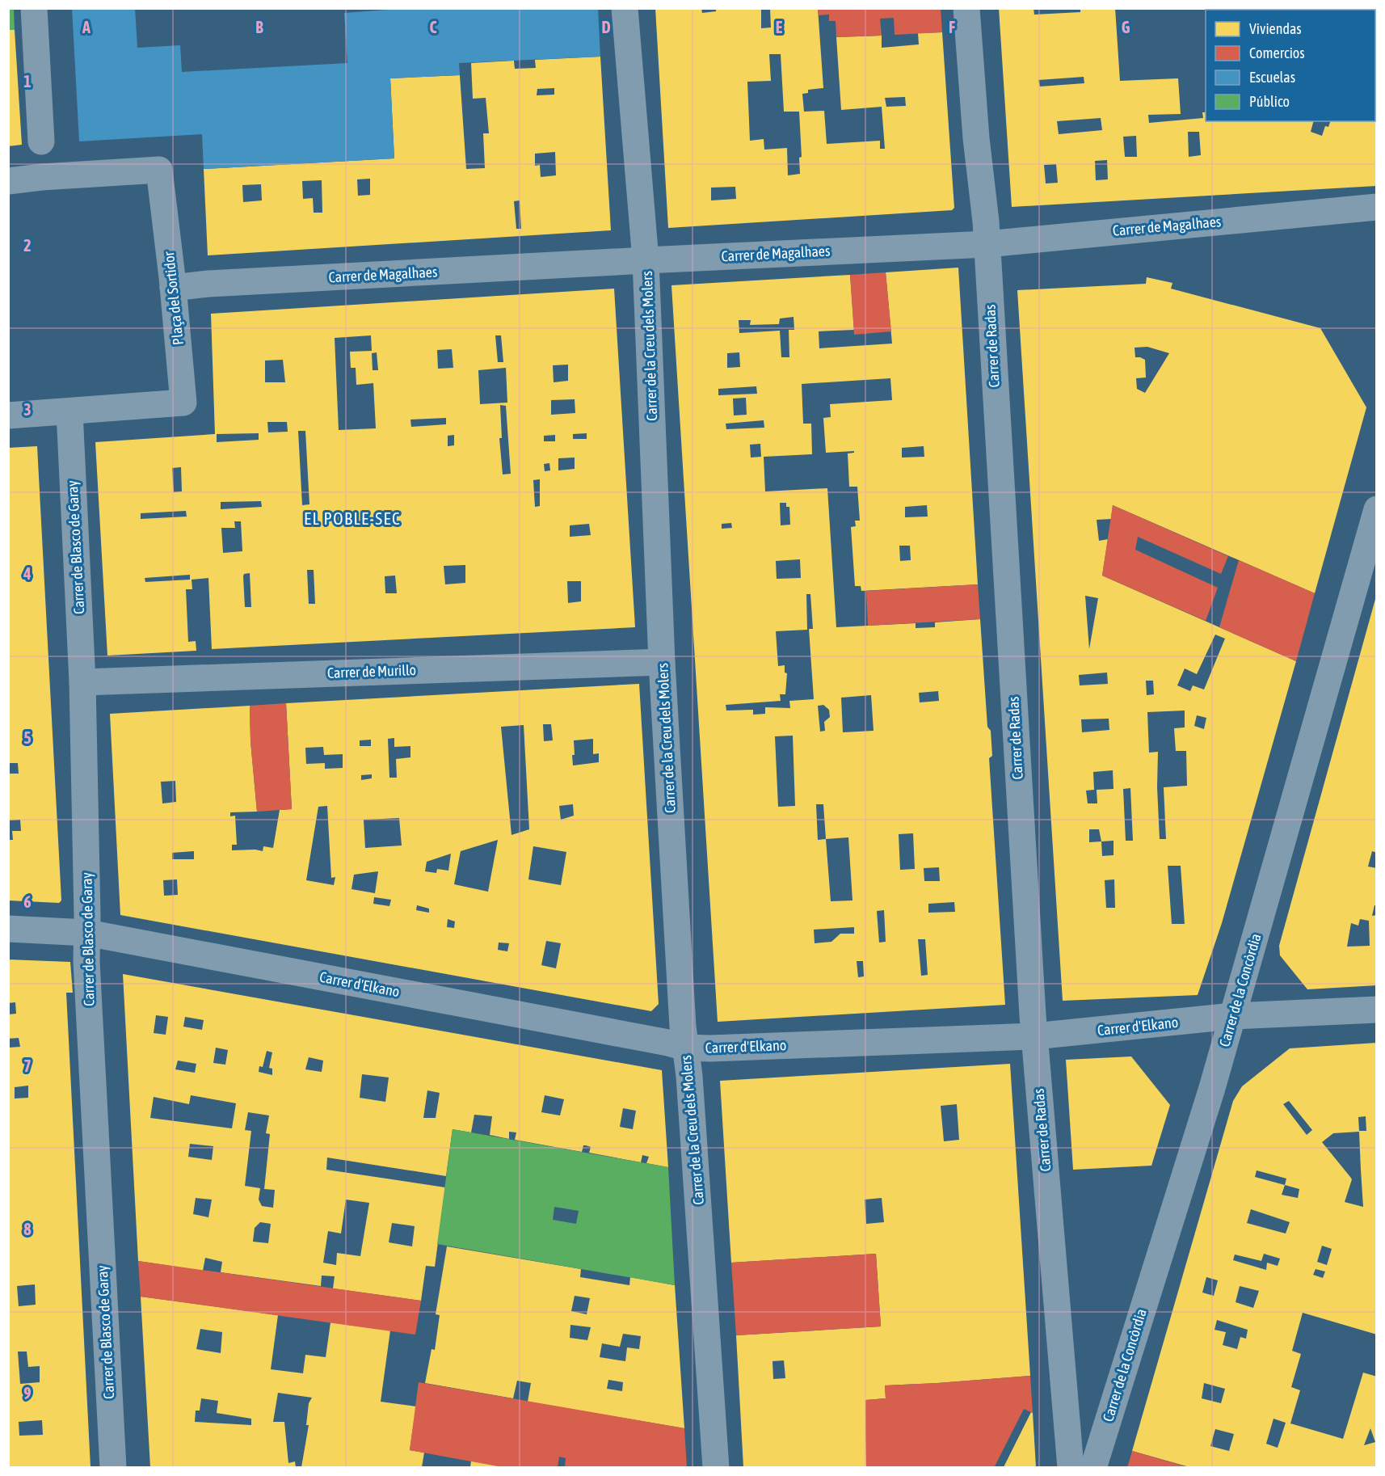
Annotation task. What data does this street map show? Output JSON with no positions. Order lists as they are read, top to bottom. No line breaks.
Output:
{"streets":{"street":["Carrer de Magalhaes","Plaça del Sortidor","Carrer de la Creu dels Molers","Carrer de Radas","Carrer de Blasco de Garay","Carrer de Murillo","Carrer d'Elkano","Carrer de la Concòrdia"]},"crossings":[["Carrer de Magalhaes","Plaça del Sortidor"],["Carrer de Magalhaes","Carrer de la Creu dels Molers"],["Carrer de Magalhaes","Carrer de Radas"],["Plaça del Sortidor","Carrer de Blasco de Garay"],["Carrer de la Creu dels Molers","Carrer de Murillo"],["Carrer de la Creu dels Molers","Carrer d'Elkano"],["Carrer de Radas","Carrer d'Elkano"],["Carrer de Blasco de Garay","Carrer de Murillo"],["Carrer de Blasco de Garay","Carrer d'Elkano"],["Carrer d'Elkano","Carrer de la Concòrdia"]],"districts":["EL POBLE-SEC"],"legend":["Viviendas","Comercios","Escuelas","Público"],"grid":{"columns":["A","B","C","D","E","F","G"],"rows":["1","2","3","4","5","6","7","8","9"]}}
